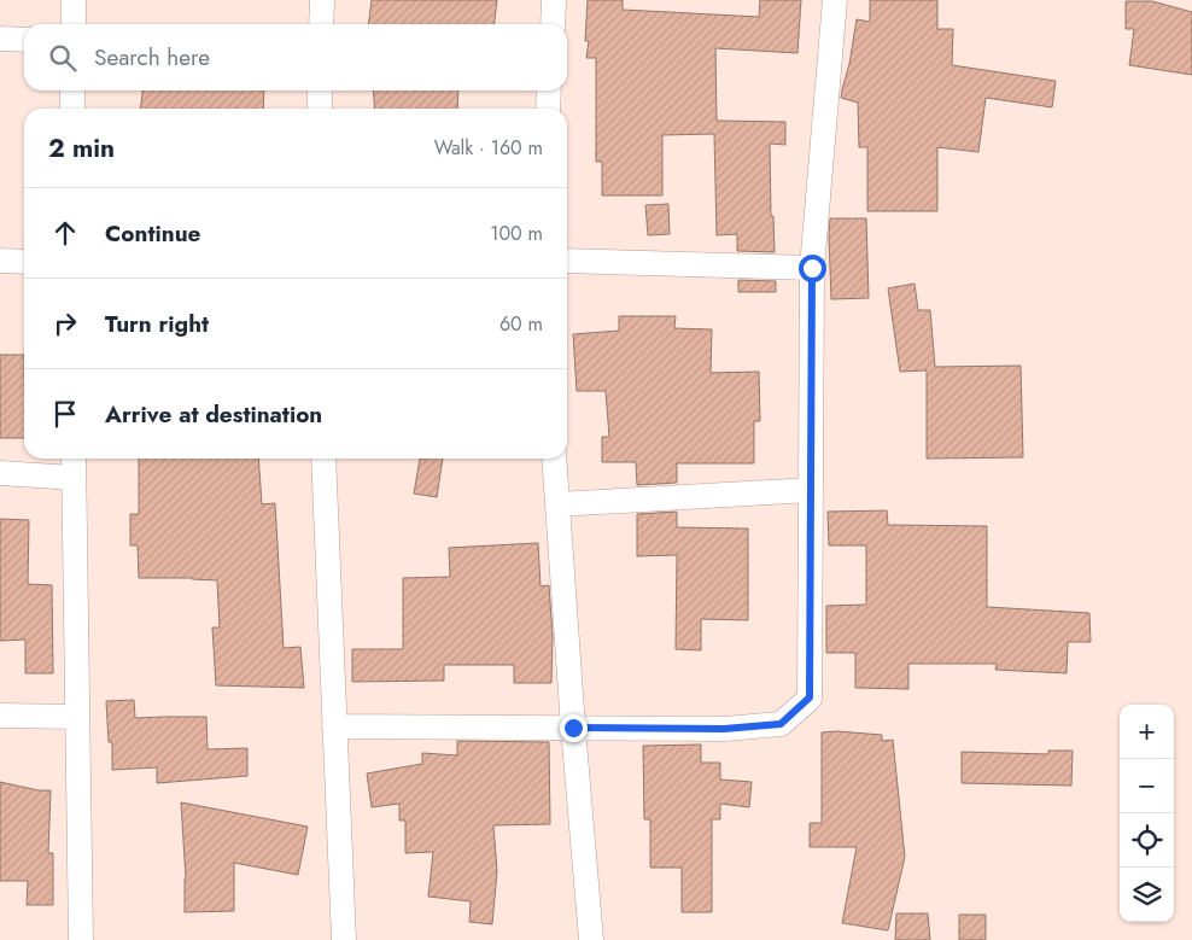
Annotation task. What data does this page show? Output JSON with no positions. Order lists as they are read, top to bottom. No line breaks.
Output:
{"page":{"search":"Search here","heading":["2 min","Walk · 160 m"],"list":[["Continue","100 m"],["Turn right","60 m"],"Arrive at destination"],"map_buttons":["+","−"]}}
